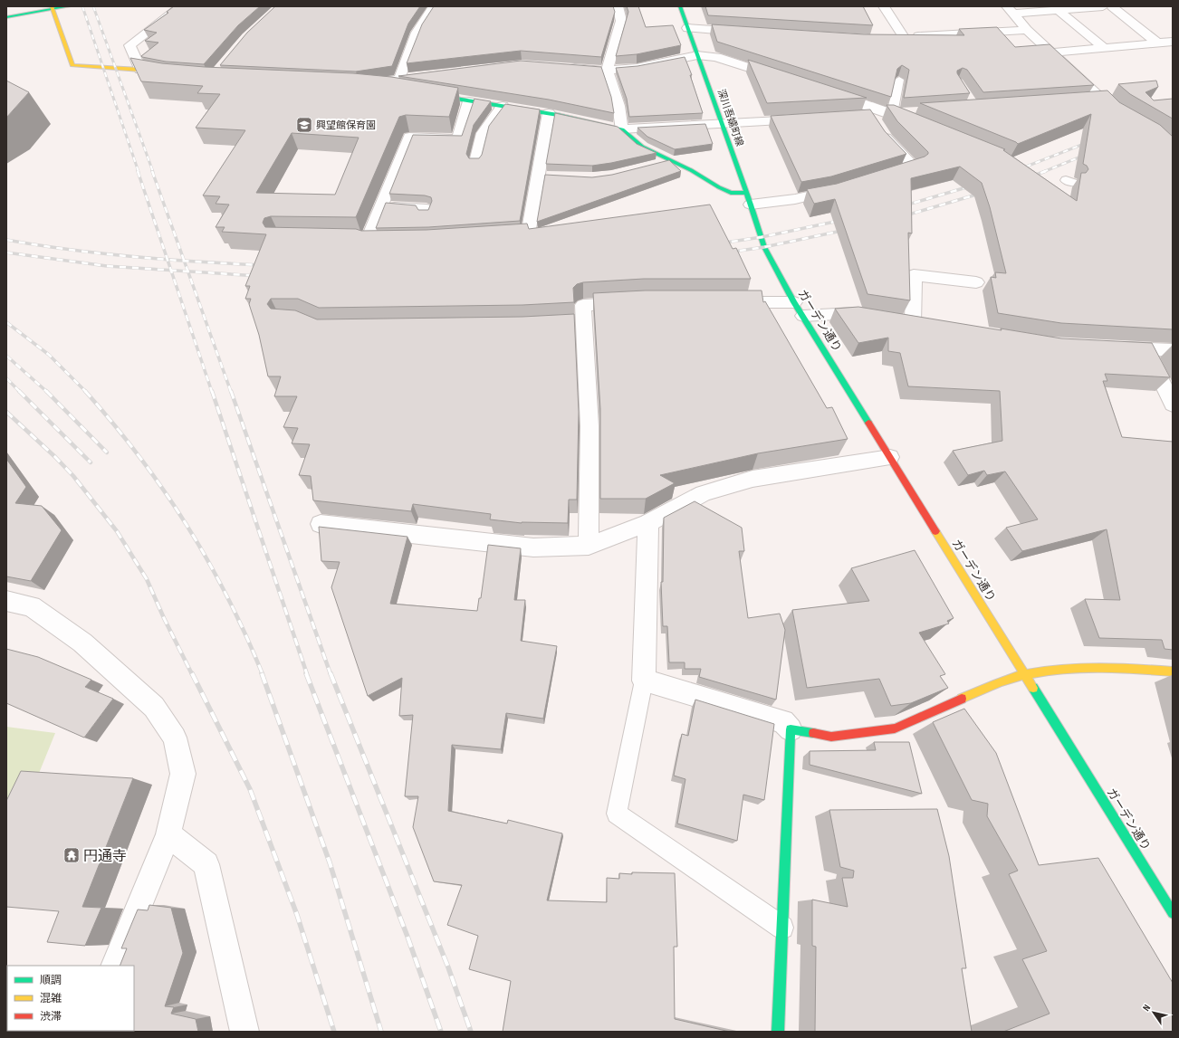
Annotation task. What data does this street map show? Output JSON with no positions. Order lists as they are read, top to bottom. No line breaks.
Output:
{"streets":{"street":["深川吾嬬町線","ガーデン通り"]},"crossings":[["深川吾嬬町線","ガーデン通り"]],"places":{"school or university":["興望館保育園"],"temple":["円通寺"]},"legend":["順調","混雑","渋滞"],"north":"top left"}
